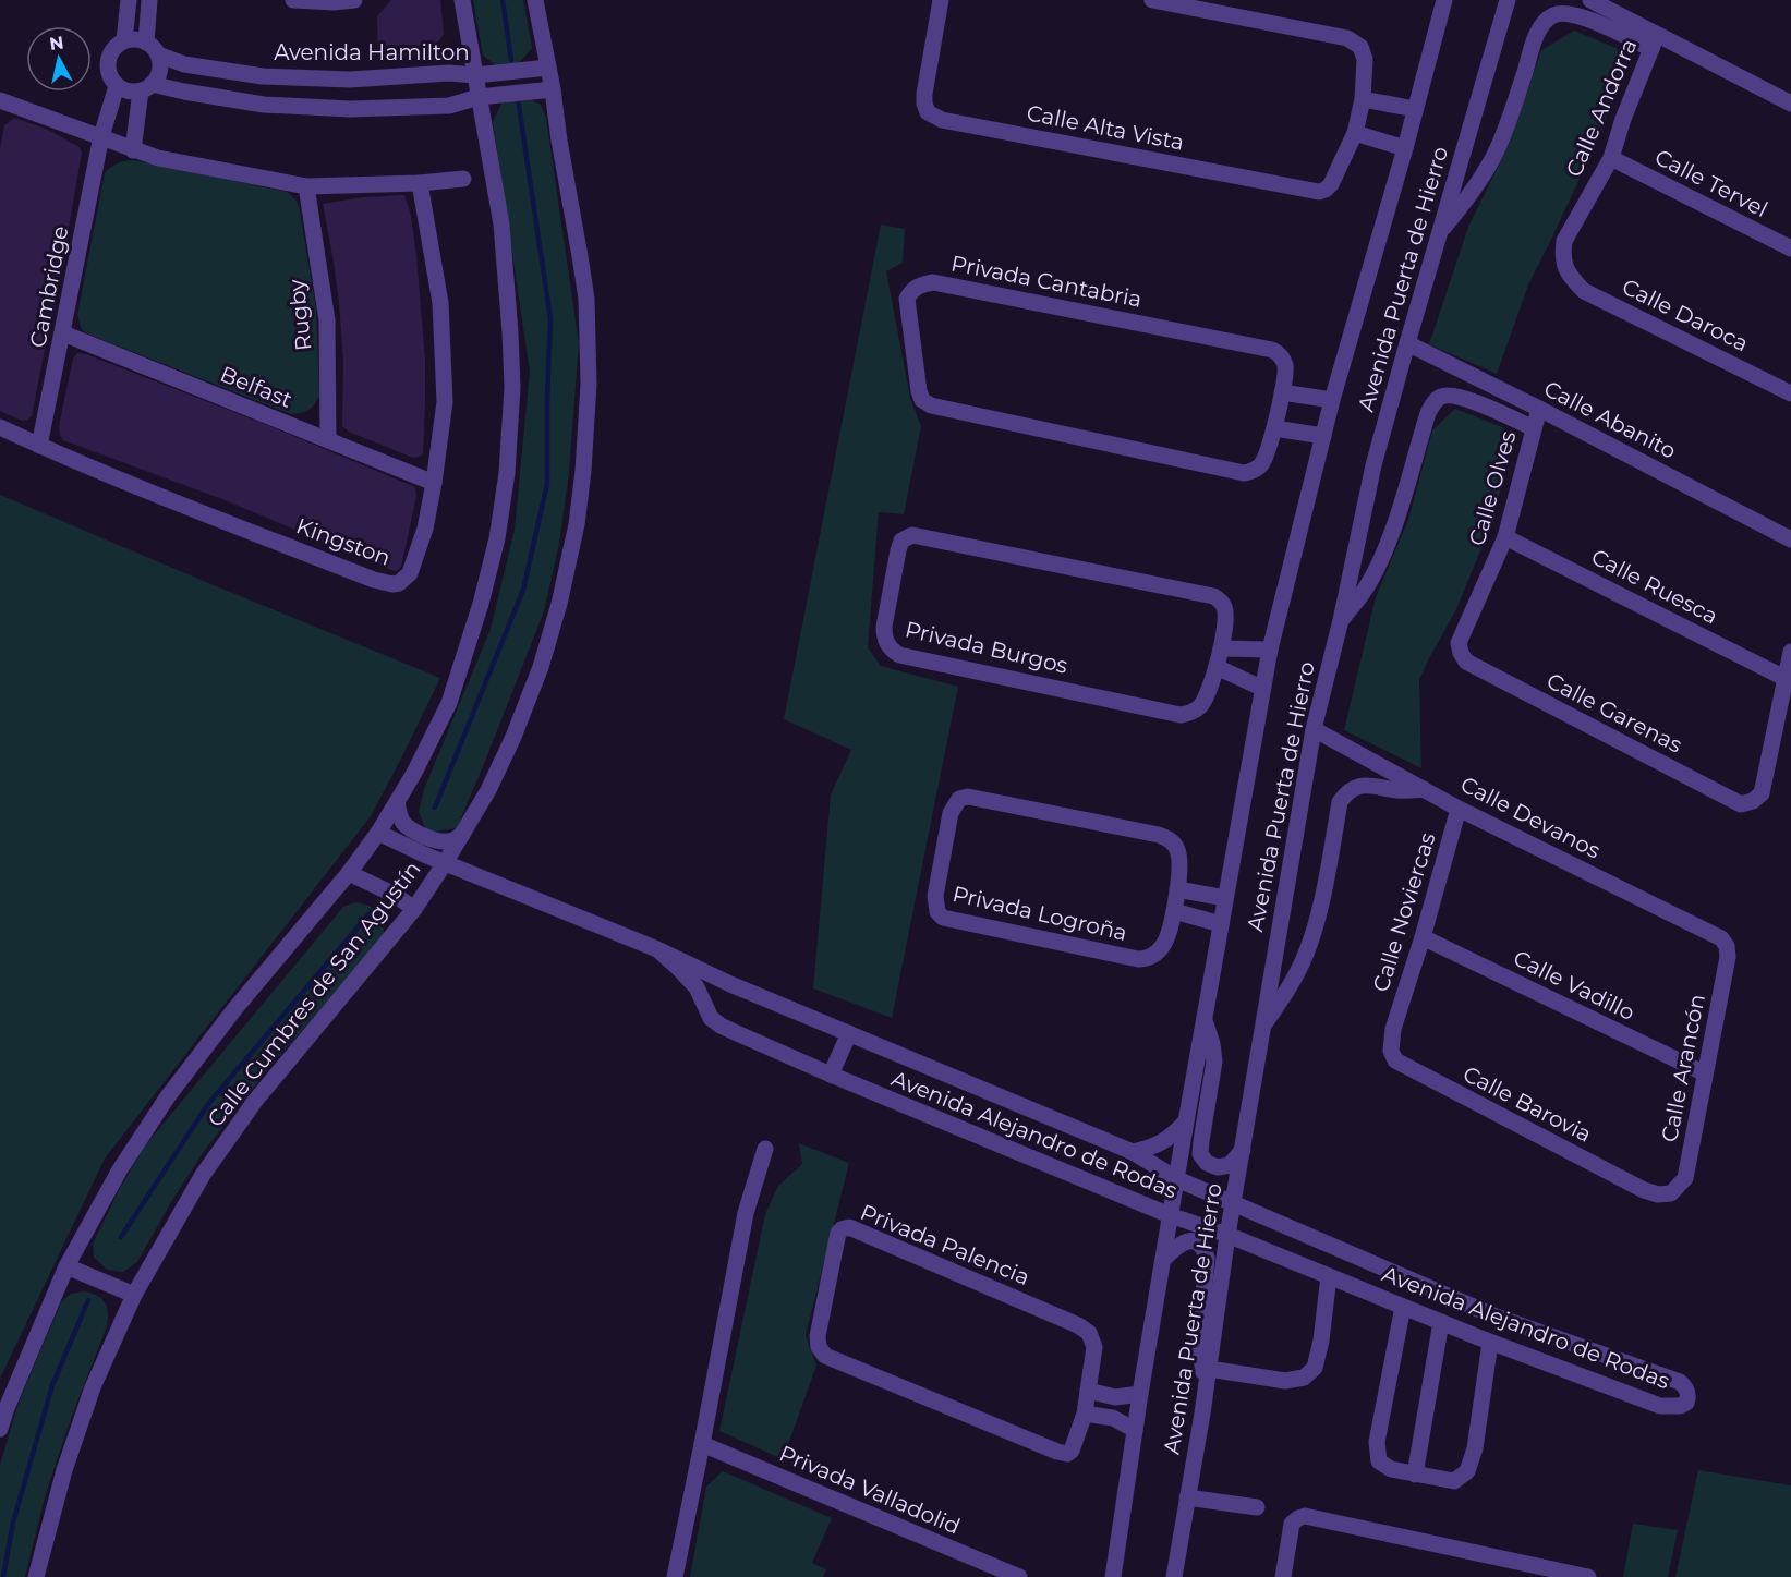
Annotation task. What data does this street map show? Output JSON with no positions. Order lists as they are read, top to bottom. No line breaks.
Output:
{"streets":{"street":["Avenida Hamilton","Calle Andorra","Calle Alta Vista","Calle Tervel","Avenida Puerta de Hierro","Privada Cantabria","Cambridge","Rugby","Calle Daroca","Belfast","Calle Abanito","Calle Olves","Kingston","Calle Ruesca","Privada Burgos","Calle Garenas","Calle Devanos","Calle Noviercas","Privada Logroña","Calle Vadillo","Calle Cumbres de San Agustín","Calle Arancón","Calle Barovia","Avenida Alejandro de Rodas","Privada Palencia","Privada Valladolid"]},"crossings":[["Avenida Hamilton","Cambridge"],["Avenida Hamilton","Calle Cumbres de San Agustín"],["Calle Andorra","Calle Tervel"],["Calle Andorra","Calle Daroca"],["Avenida Puerta de Hierro","Calle Abanito"],["Avenida Puerta de Hierro","Calle Devanos"],["Avenida Puerta de Hierro","Avenida Alejandro de Rodas"],["Cambridge","Belfast"],["Cambridge","Kingston"],["Rugby","Belfast"],["Belfast","Kingston"],["Calle Abanito","Calle Olves"],["Calle Olves","Calle Ruesca"],["Calle Olves","Calle Garenas"],["Calle Ruesca","Calle Garenas"],["Calle Devanos","Calle Noviercas"],["Calle Devanos","Calle Arancón"],["Calle Noviercas","Calle Vadillo"],["Calle Noviercas","Calle Barovia"],["Calle Vadillo","Calle Arancón"],["Calle Cumbres de San Agustín","Avenida Alejandro de Rodas"],["Calle Arancón","Calle Barovia"]],"north":"top"}
